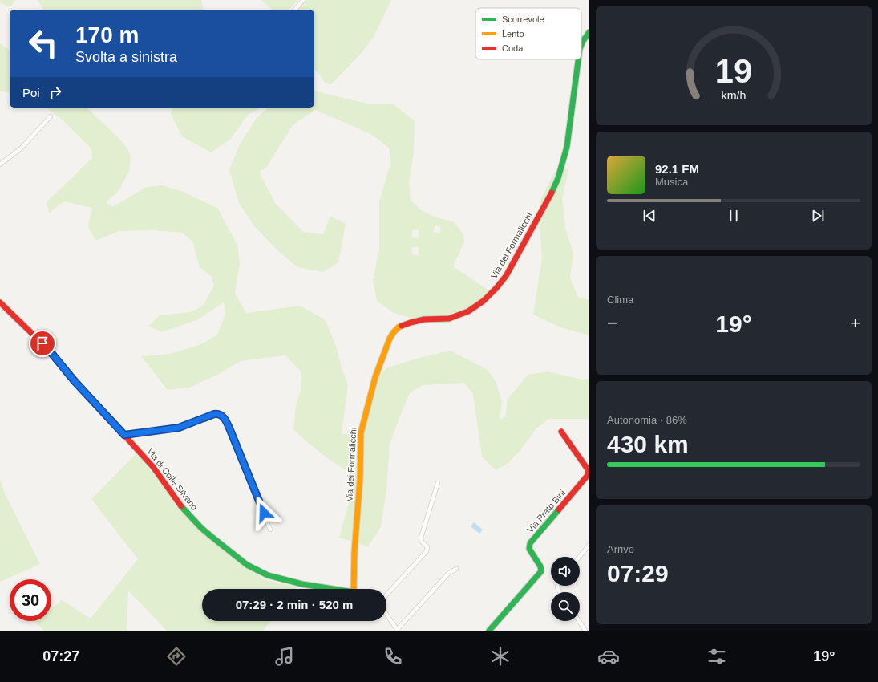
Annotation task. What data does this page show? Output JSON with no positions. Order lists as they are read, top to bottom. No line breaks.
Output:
{"streets":{"street":["Via dei Formalicchi","Via di Colle Silvano","Via Prato Bini"]},"legend":["Scorrevole","Lento","Coda"],"page":{"turn":["170 m","Svolta a sinistra"],"then":"Poi","song":["92.1 FM","Musica"],"tile":["Clima",["Autonomia · 86%","430 km"],["Arrivo","07:29"]],"heat":["−","19°","+"],"limit":"30","trip":"07:29 · 2 min · 520 m","tabs":["07:27","19°"],"gauge":["19","km/h"]}}
